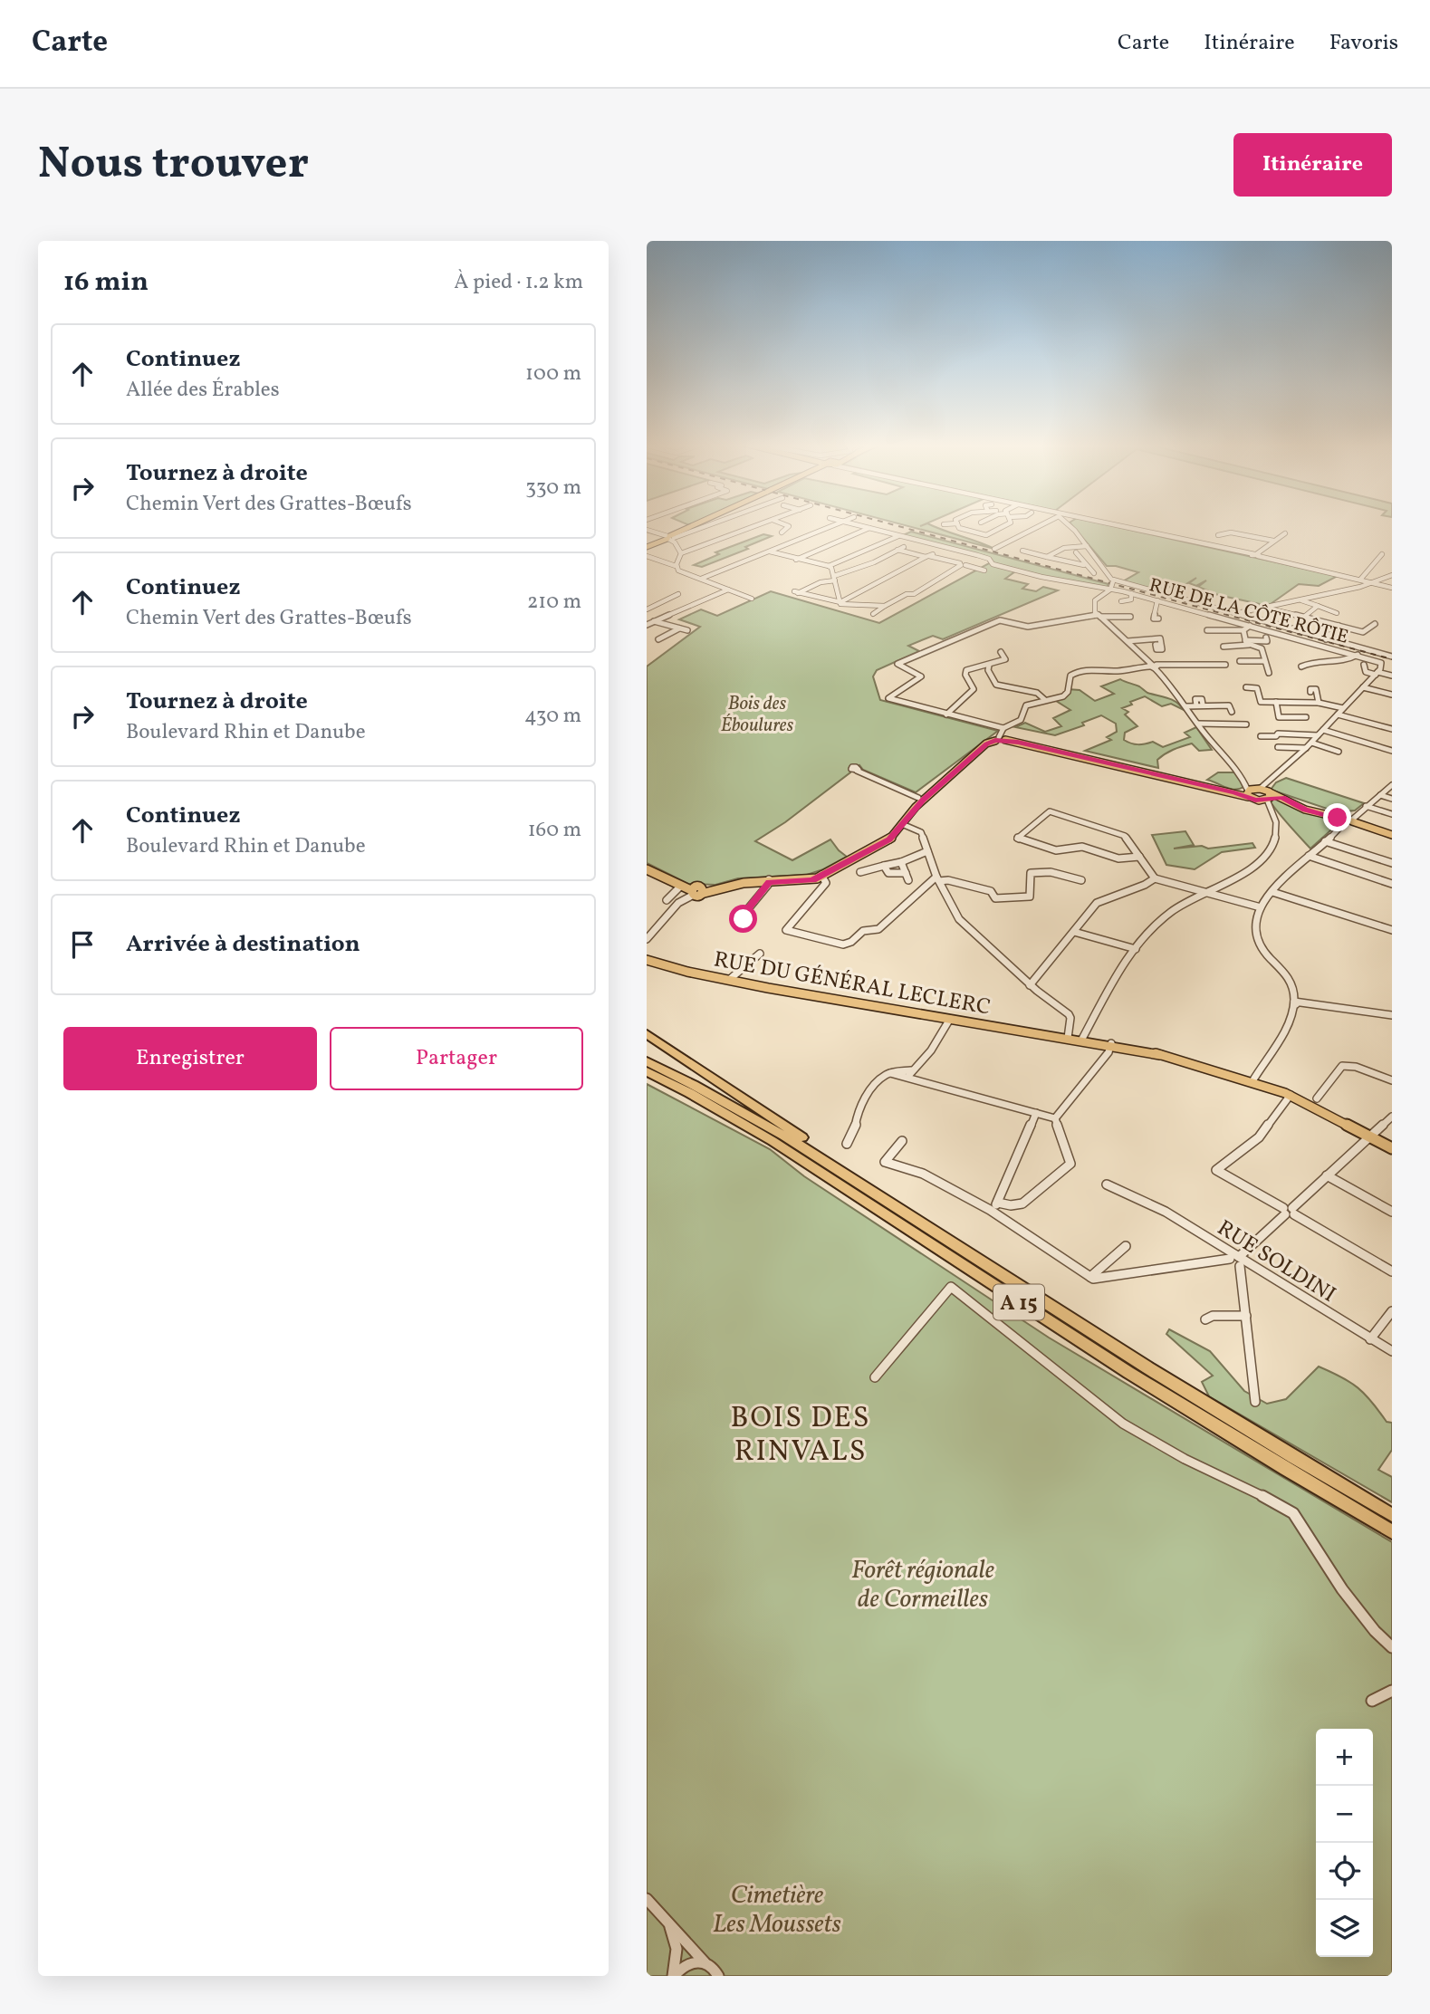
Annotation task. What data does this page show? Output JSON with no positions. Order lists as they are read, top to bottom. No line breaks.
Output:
{"streets":{"highway":["A 15"],"main road":["RUE DU GÉNÉRAL LECLERC"],"street":["RUE DE LA CÔTE RÔTIE","RUE SOLDINI"]},"districts":["BOIS DES RINVALS"],"parks":["Bois des Éboulures","Forêt régionale de Cormeilles","Cimetière Les Moussets"],"page":{"header":"Carte","nav":["Carte","Itinéraire","Favoris"],"buttons":["Itinéraire",["Enregistrer","Partager"]],"title":"Nous trouver","heading":["16 min","À pied · 1.2 km"],"list":[["Continuez","Allée des Érables","100 m"],["Tournez à droite","Chemin Vert des Grattes-Bœufs","330 m"],["Continuez","Chemin Vert des Grattes-Bœufs","210 m"],["Tournez à droite","Boulevard Rhin et Danube","430 m"],["Continuez","Boulevard Rhin et Danube","160 m"],"Arrivée à destination"],"map_buttons":["+","−"]}}
